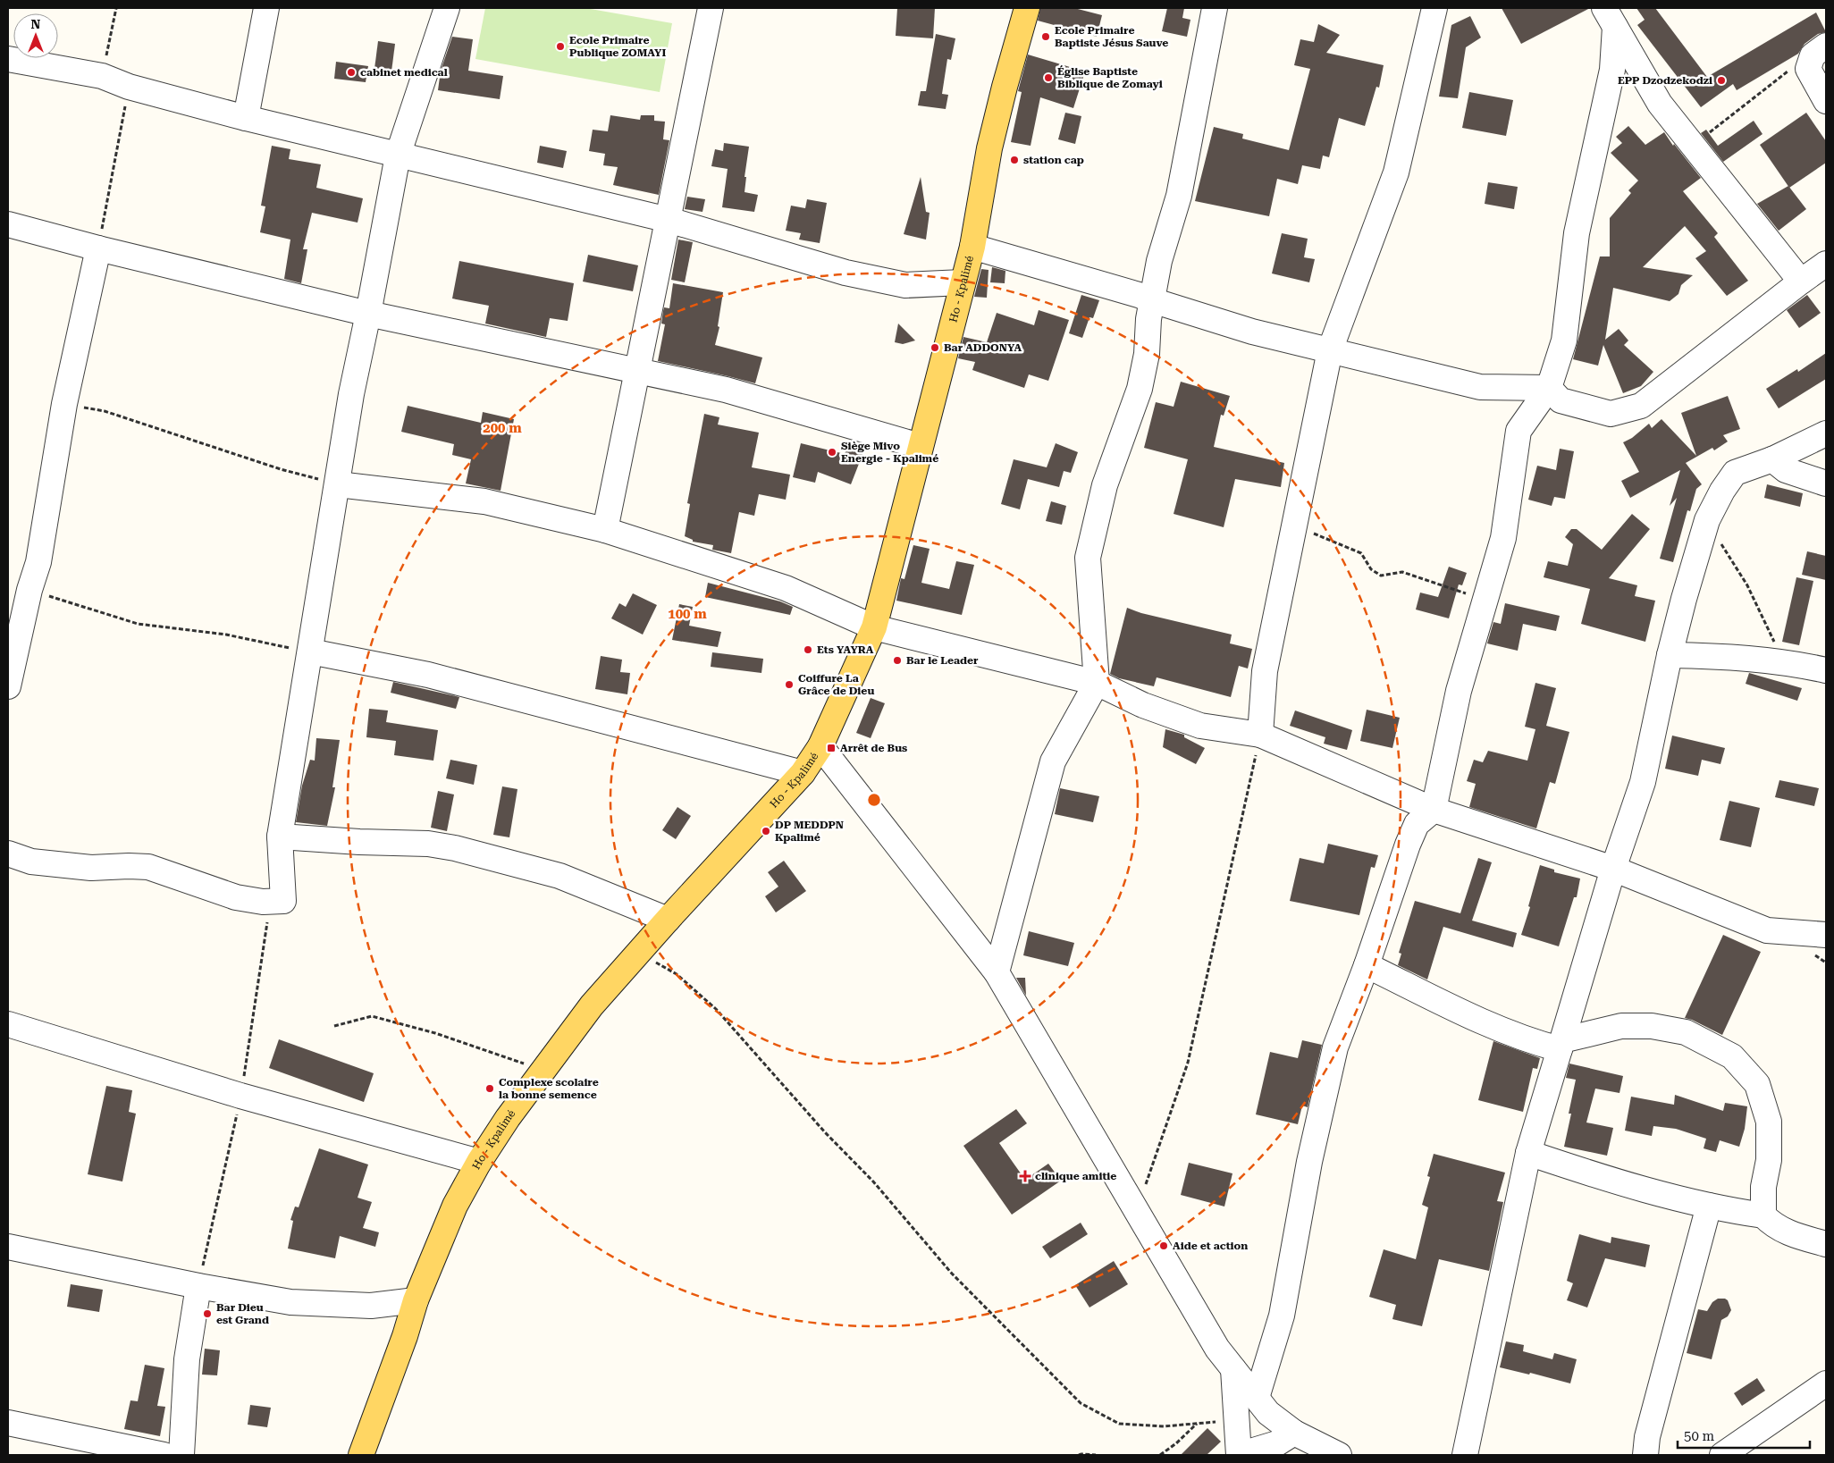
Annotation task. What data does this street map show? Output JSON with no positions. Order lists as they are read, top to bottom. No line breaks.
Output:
{"streets":{"main road":["Ho - Kpalimé"]},"places":{"other":["Ecole Primaire Baptiste Jésus Sauve","Ecole Primaire Publique ZOMAYI","cabinet medical","Église Baptiste Biblique de Zomayi","EPP Dzodzekodzi","station cap","Bar ADDONYA","Siège Mivo Energie - Kpalimé","Ets YAYRA","Bar le Leader","Coiffure La Grâce de Dieu","DP MEDDPN Kpalimé","Complexe scolaire la bonne semence","Aide et action","Bar Dieu est Grand"],"transit":["Arrêt de Bus"],"health":["clinique amitie"]},"scale_bar":"50 m","north":"top","rings":["200 m","100 m"]}
